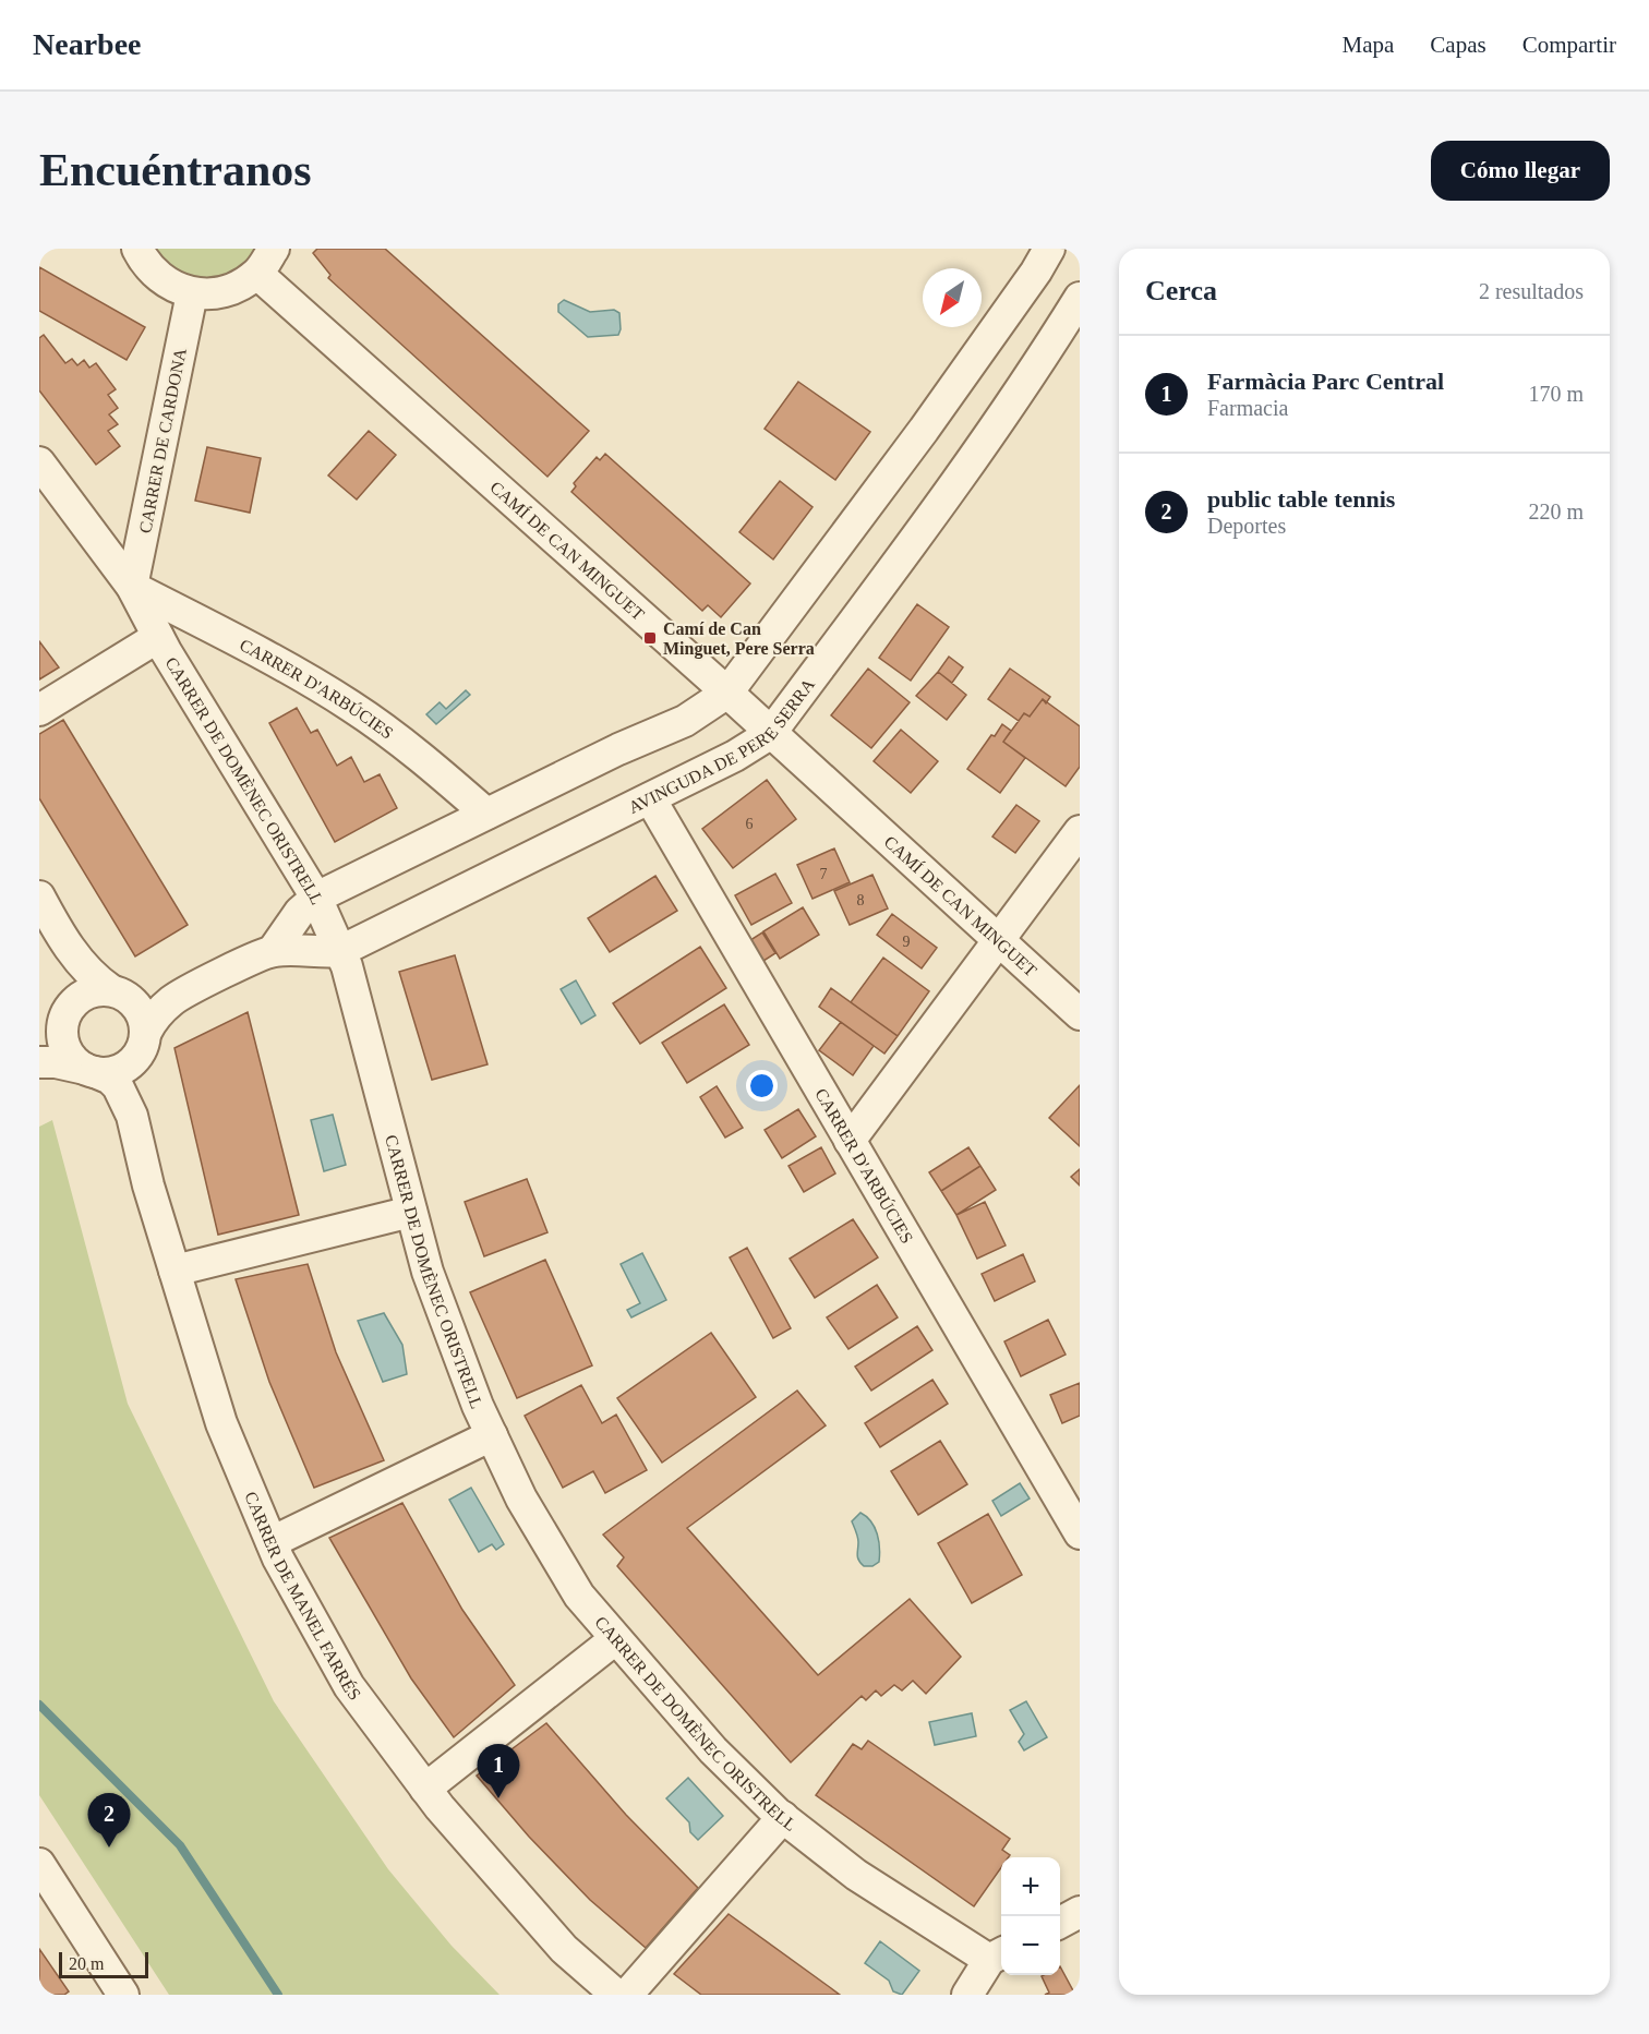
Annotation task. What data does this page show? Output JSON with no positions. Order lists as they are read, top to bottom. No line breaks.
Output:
{"streets":{"street":["CARRER DE CARDONA","CAMÍ DE CAN MINGUET","CARRER D'ARBÚCIES","AVINGUDA DE PERE SERRA","CARRER DE DOMÈNEC ORISTRELL","CARRER DE MANEL FARRÉS"]},"crossings":[["CARRER DE CARDONA","CARRER D'ARBÚCIES"],["CARRER DE CARDONA","CARRER DE DOMÈNEC ORISTRELL"],["CAMÍ DE CAN MINGUET","AVINGUDA DE PERE SERRA"],["CARRER D'ARBÚCIES","AVINGUDA DE PERE SERRA"],["CARRER D'ARBÚCIES","CARRER DE DOMÈNEC ORISTRELL"],["AVINGUDA DE PERE SERRA","CARRER DE DOMÈNEC ORISTRELL"],["AVINGUDA DE PERE SERRA","CARRER DE MANEL FARRÉS"]],"places":{"transit":["Camí de Can Minguet, Pere Serra"]},"house_numbers":["6","7","8","9"],"scale_bar":"20 m","north":"bottom left","page":{"header":"Nearbee","nav":["Mapa","Capas","Compartir"],"buttons":"Cómo llegar","title":"Encuéntranos","heading":["Cerca","2 resultados"],"list":[{"mark":"1","name":"Farmàcia Parc Central","note":"Farmacia","value":"170 m"},{"mark":"2","name":"public table tennis","note":"Deportes","value":"220 m"}],"pins":["1","2"],"map_buttons":["+","−"],"scale":"20 m"}}
